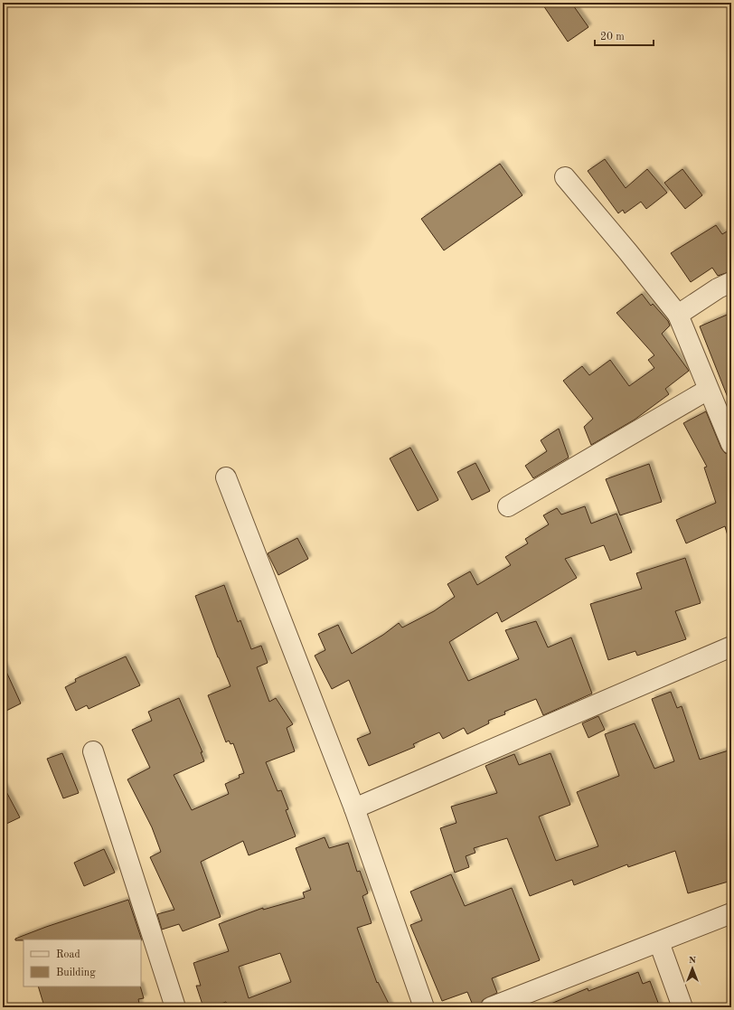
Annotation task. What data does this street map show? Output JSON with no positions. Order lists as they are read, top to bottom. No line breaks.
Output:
{"legend":["Road","Building"],"scale_bar":"20 m","north":"top"}
